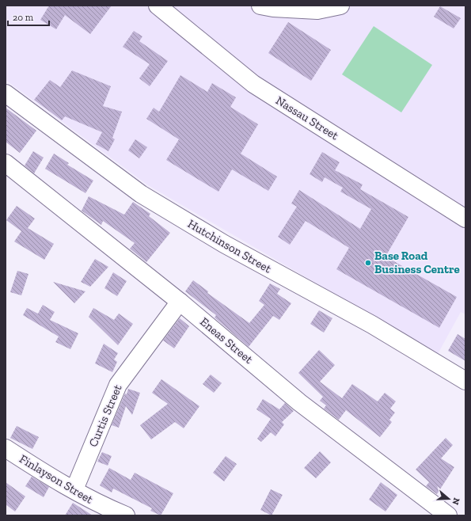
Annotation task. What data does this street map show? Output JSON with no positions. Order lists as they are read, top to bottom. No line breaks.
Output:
{"streets":{"street":["Nassau Street","Hutchinson Street","Eneas Street","Curtis Street","Finlayson Street"]},"crossings":[["Eneas Street","Curtis Street"],["Curtis Street","Finlayson Street"]],"places":["Base Road Business Centre"],"scale_bar":"20 m","north":"right"}
